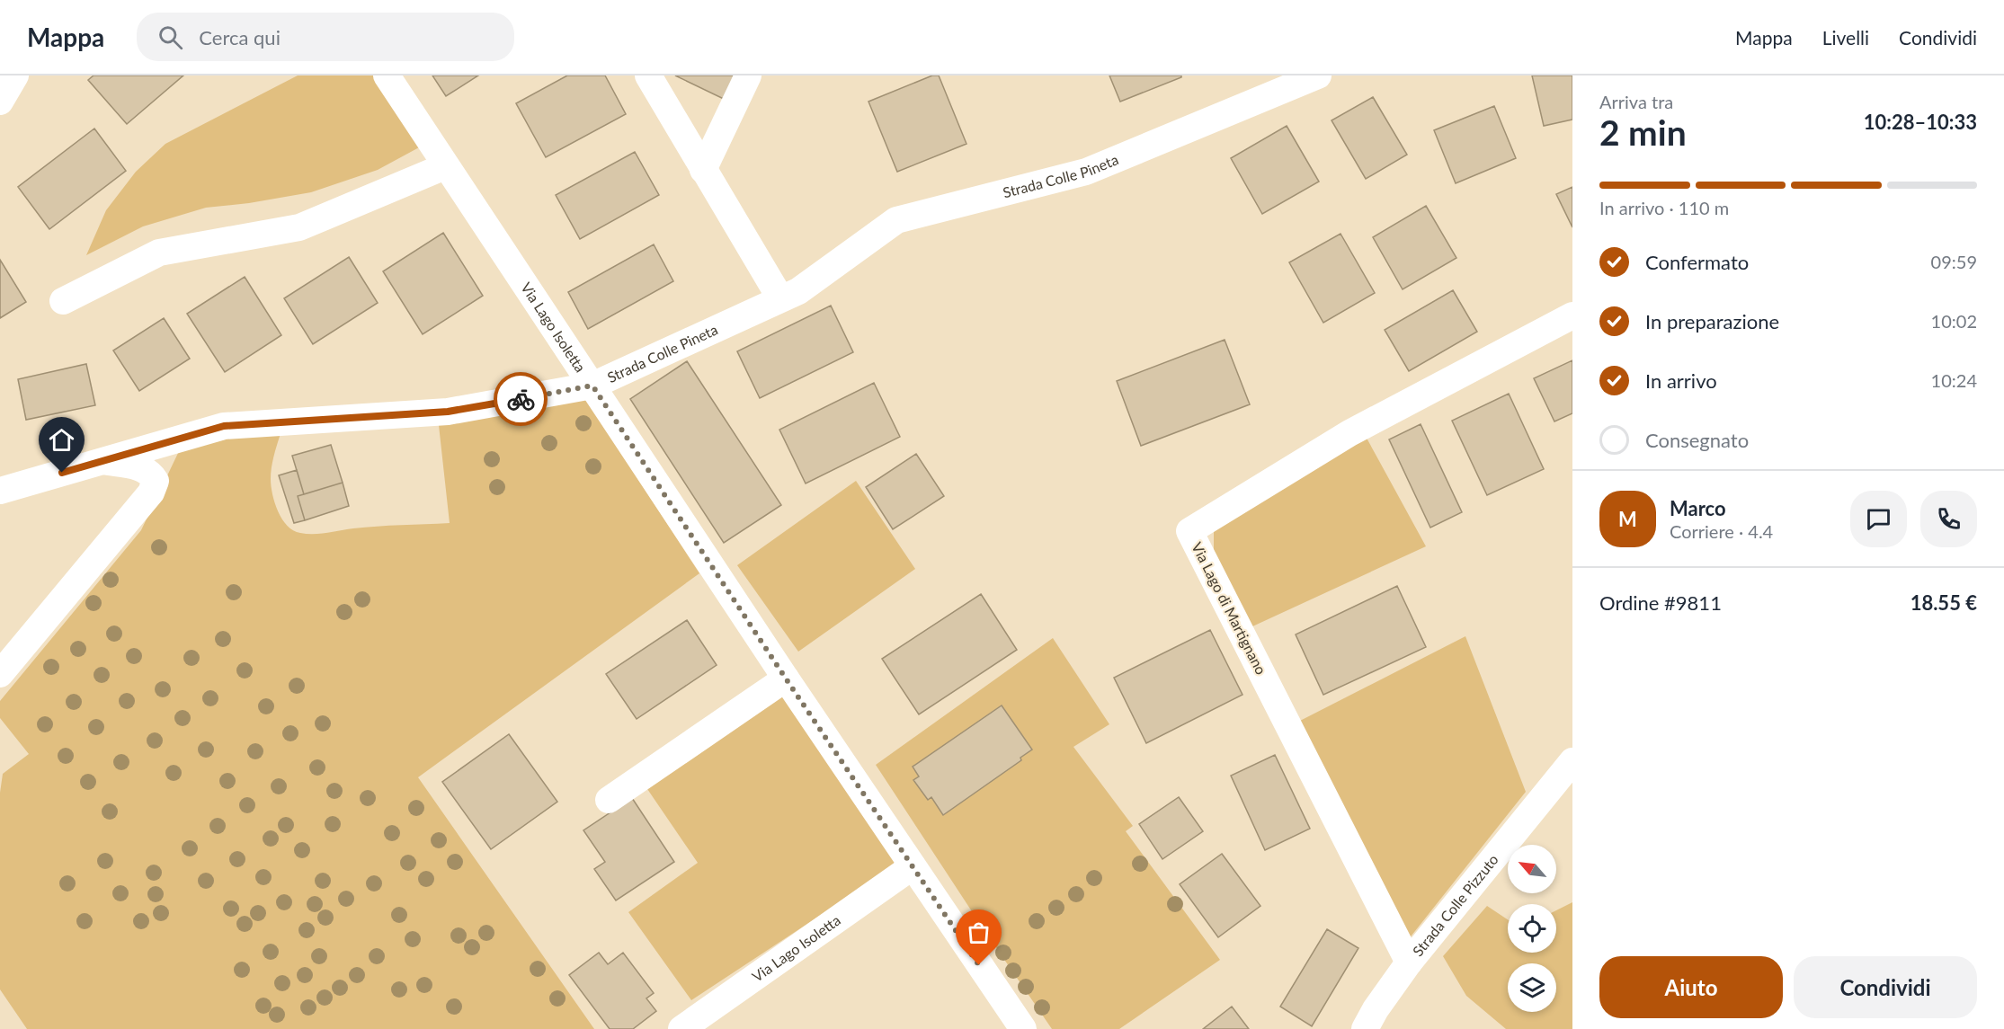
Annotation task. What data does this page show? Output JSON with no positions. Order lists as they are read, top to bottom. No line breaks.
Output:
{"streets":{"street":["Strada Colle Pineta","Via Lago Isoletta","Via Lago di Martignano","Strada Colle Pizzuto"]},"crossings":[["Strada Colle Pineta","Via Lago Isoletta"],["Via Lago di Martignano","Strada Colle Pizzuto"]],"north":"top left","page":{"header":"Mappa","search":"Cerca qui","nav":["Mappa","Livelli","Condividi"],"heading":["2 min","Arriva tra","10:28–10:33"],"panel":["Marco","Corriere · 4.4","Ordine #9811","18.55 €"],"bar":"In arrivo · 110 m","list":[["Confermato","09:59"],["In preparazione","10:02"],["In arrivo","10:24"],"Consegnato"],"round":"M","buttons":["Aiuto","Condividi"]}}
